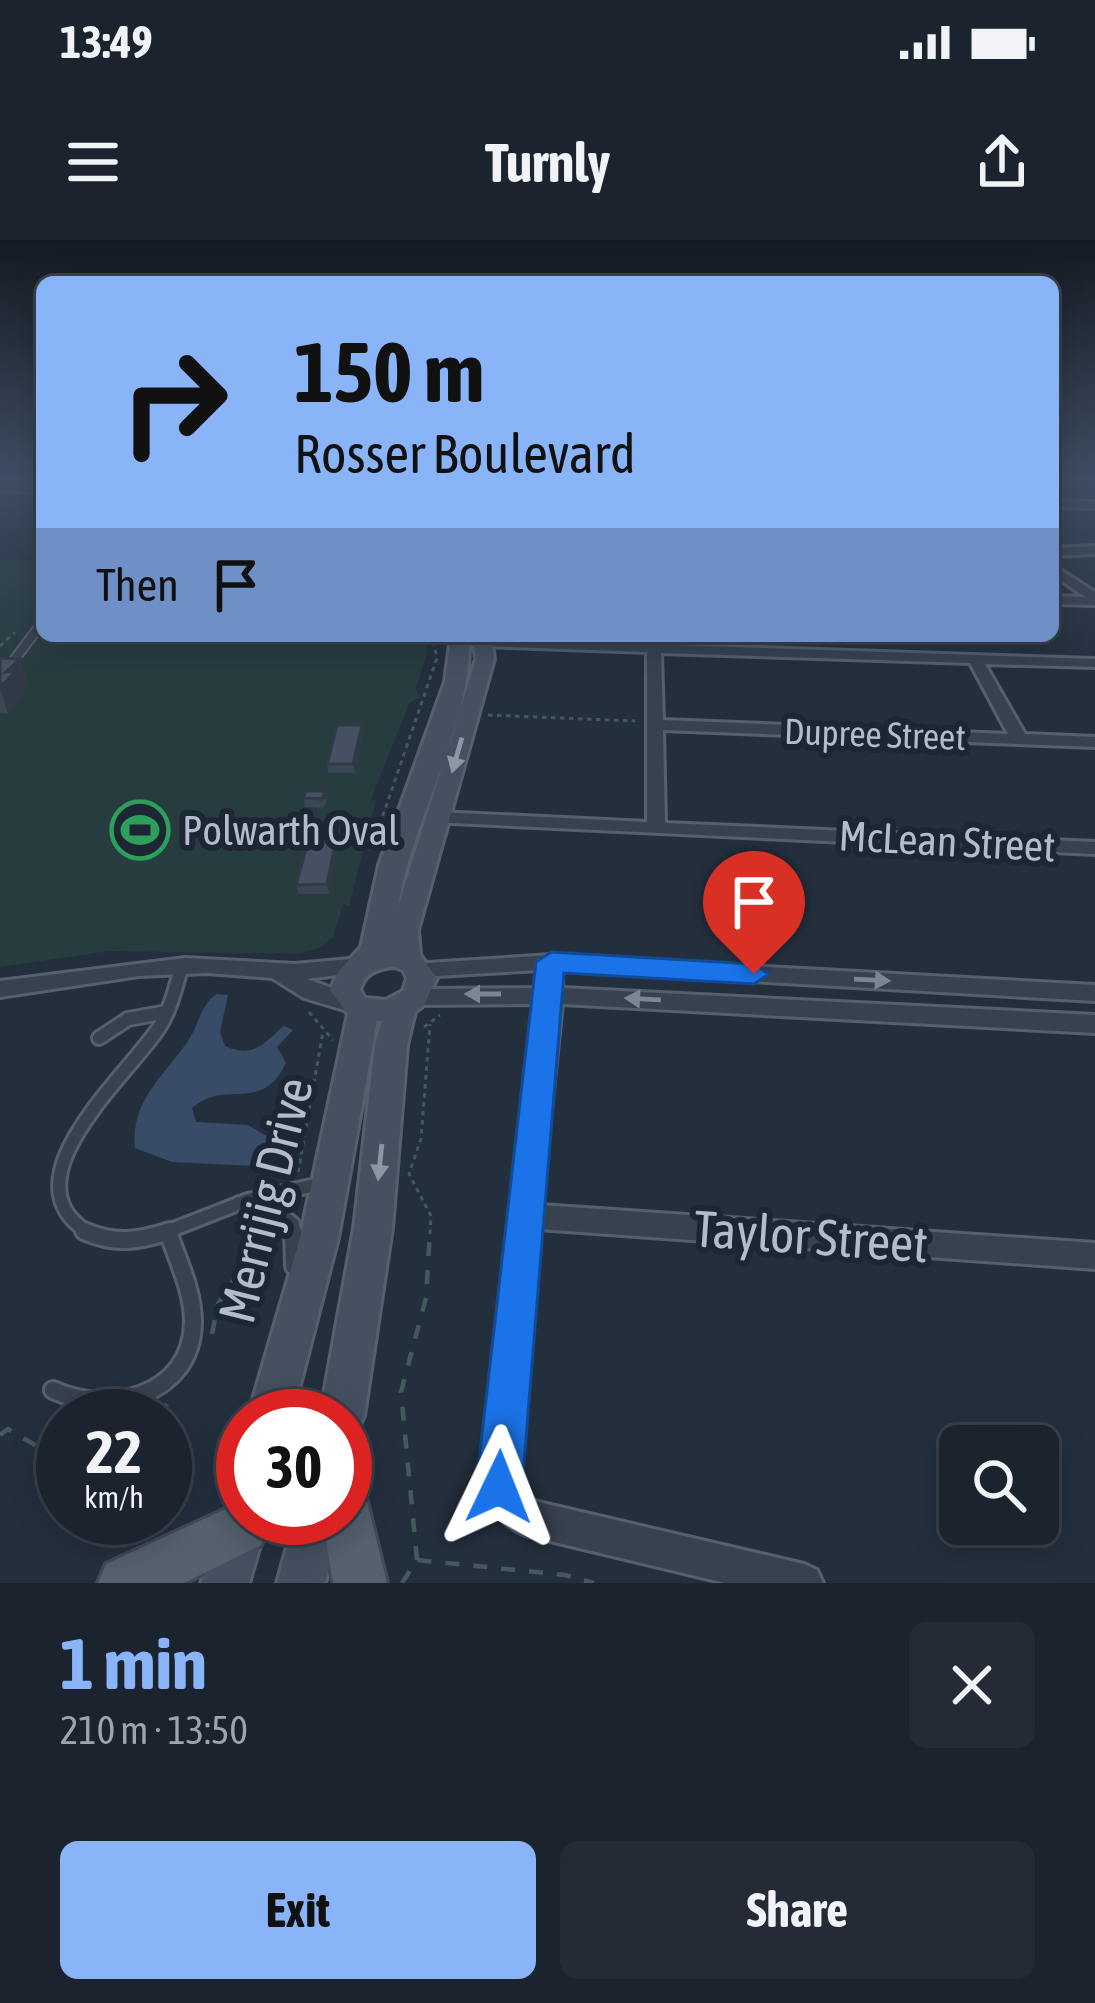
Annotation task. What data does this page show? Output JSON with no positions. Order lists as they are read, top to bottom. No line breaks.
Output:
{"streets":{"street":["Dupree Street","McLean Street","Merrijig Drive","Taylor Street"]},"crossings":[["McLean Street","Merrijig Drive"]],"places":{"sports":["Polwarth Oval"]},"page":{"status":"13:49","header":"Turnly","turn":["150 m","Rosser Boulevard"],"then":"Then","speed":"22 km/h","limit":"30","heading":["1 min","210 m · 13:50"],"buttons":["Exit","Share"]}}
